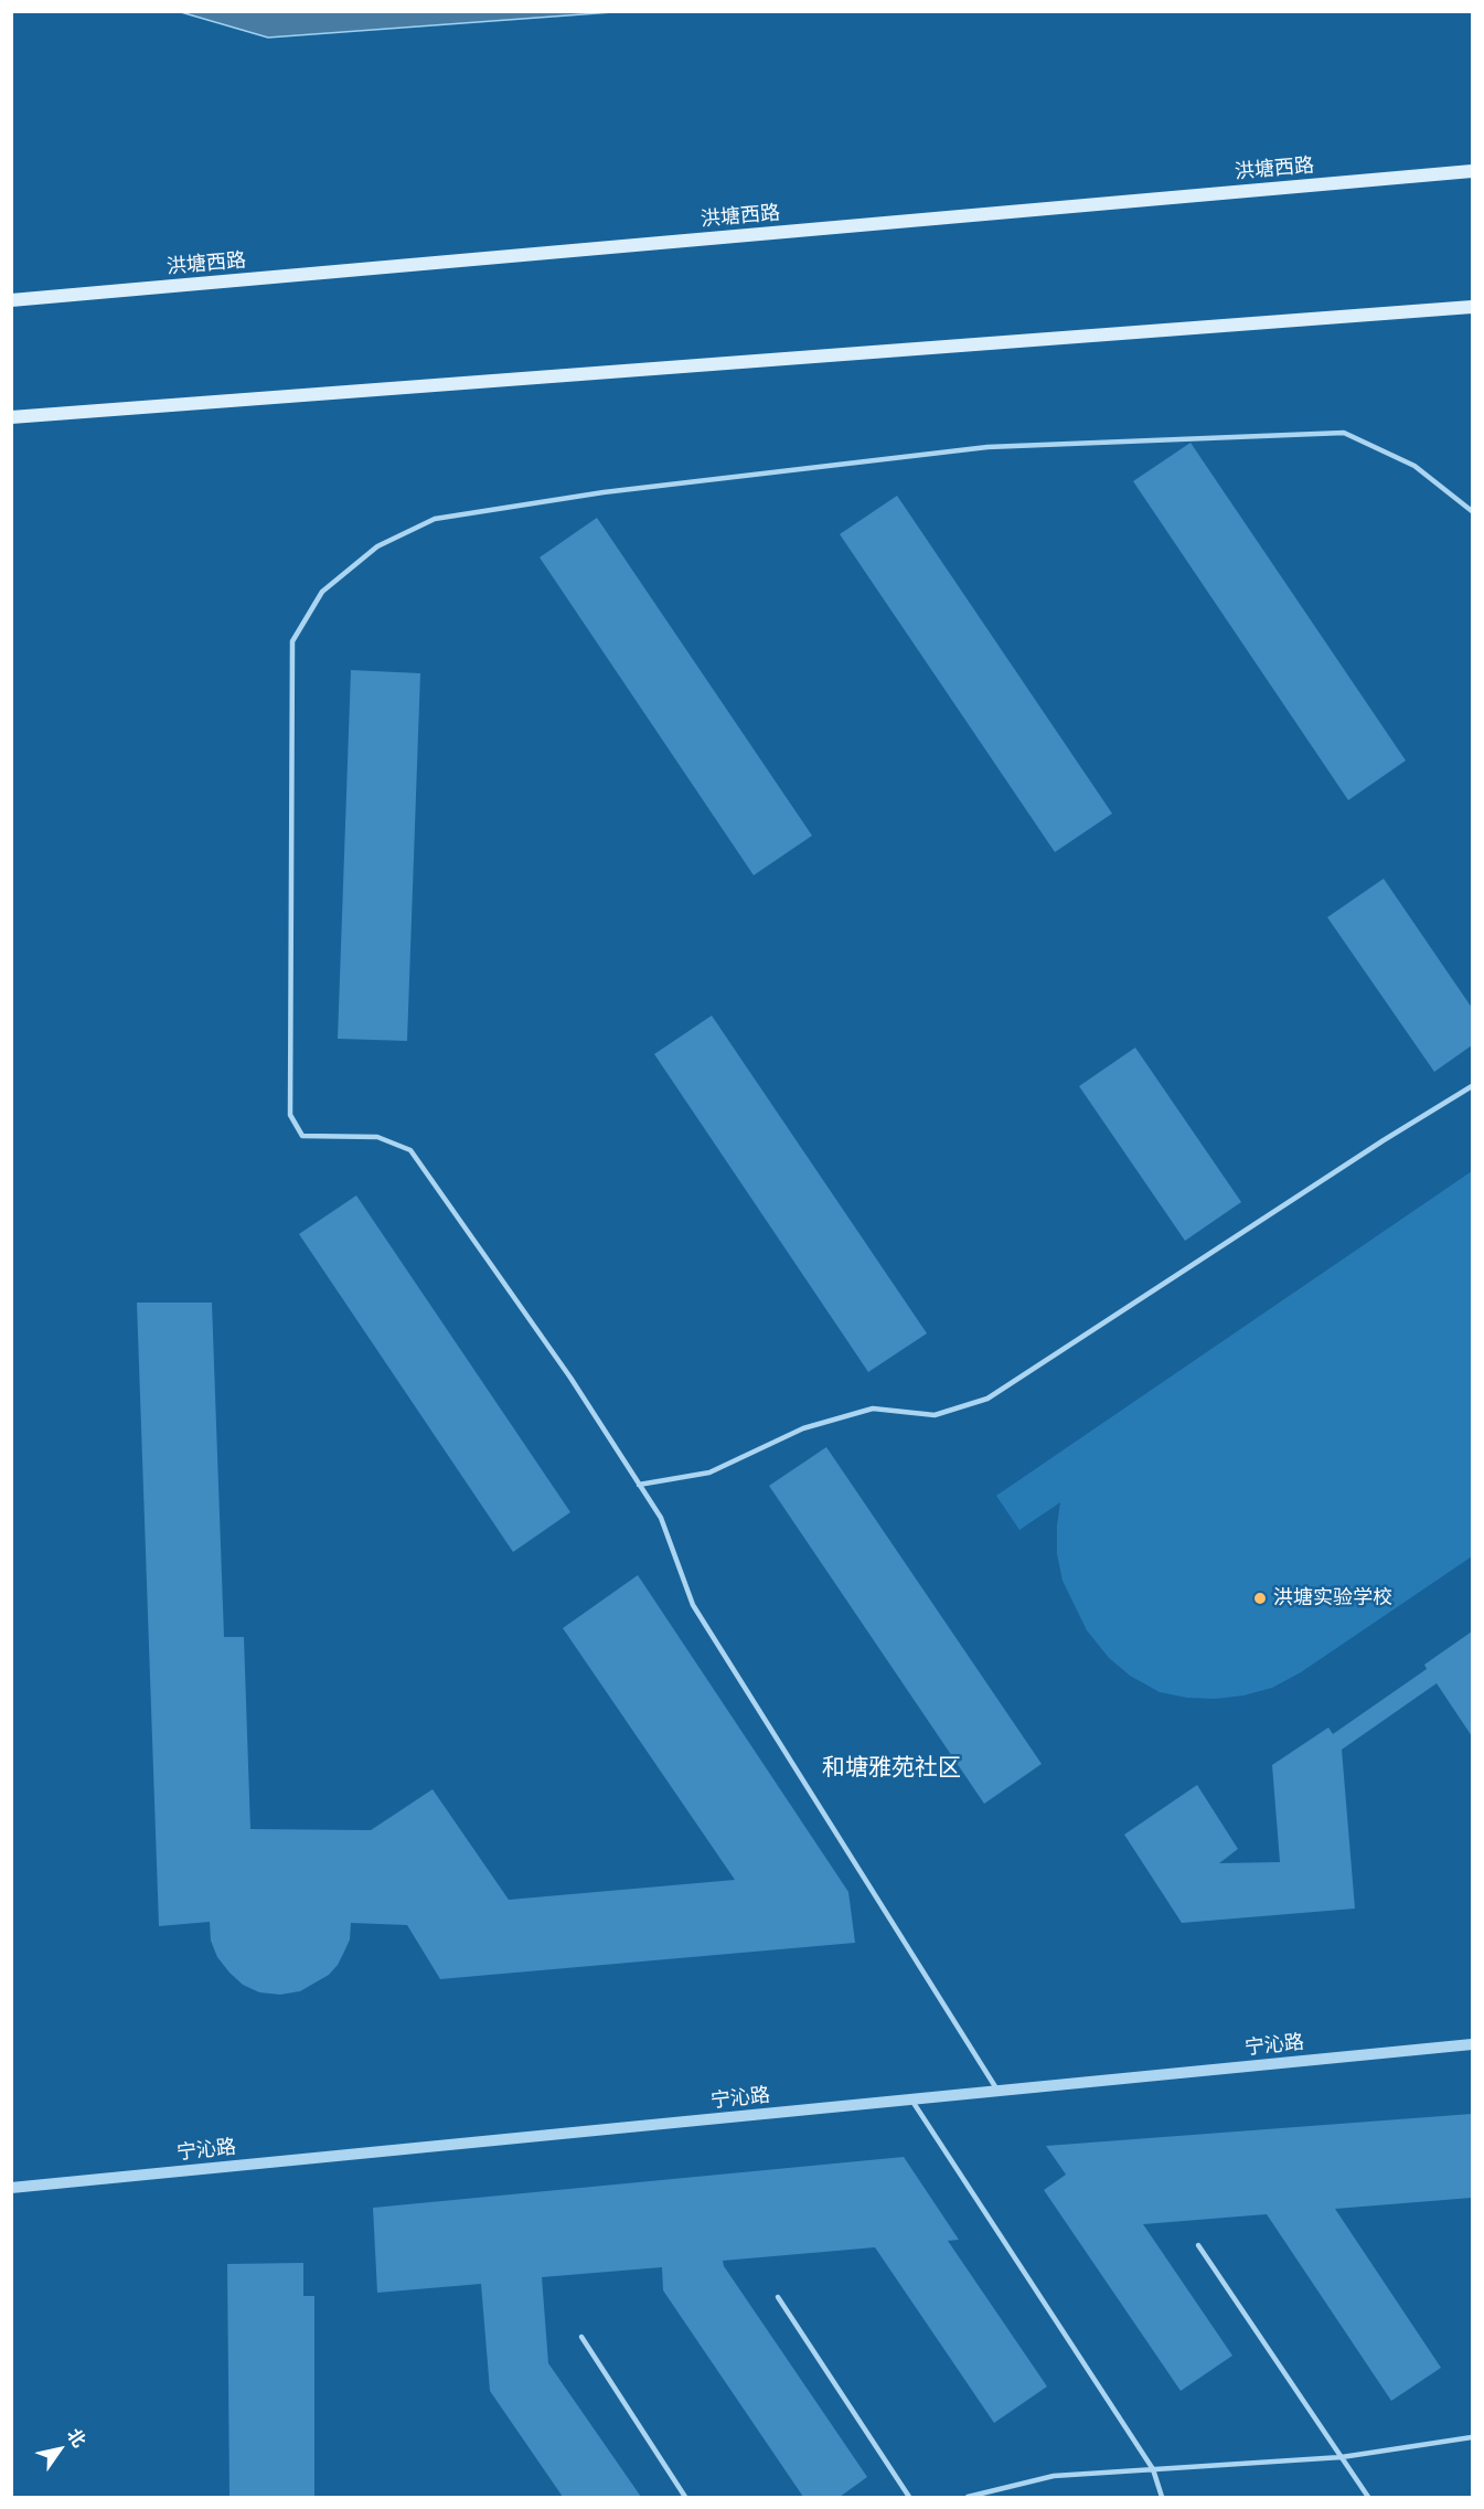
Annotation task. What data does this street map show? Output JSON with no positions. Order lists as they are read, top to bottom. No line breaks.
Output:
{"streets":{"main road":["洪塘西路"],"street":["宁沁路"]},"districts":["和塘雅苑社区"],"places":["洪塘实验学校"],"north":"top right"}
